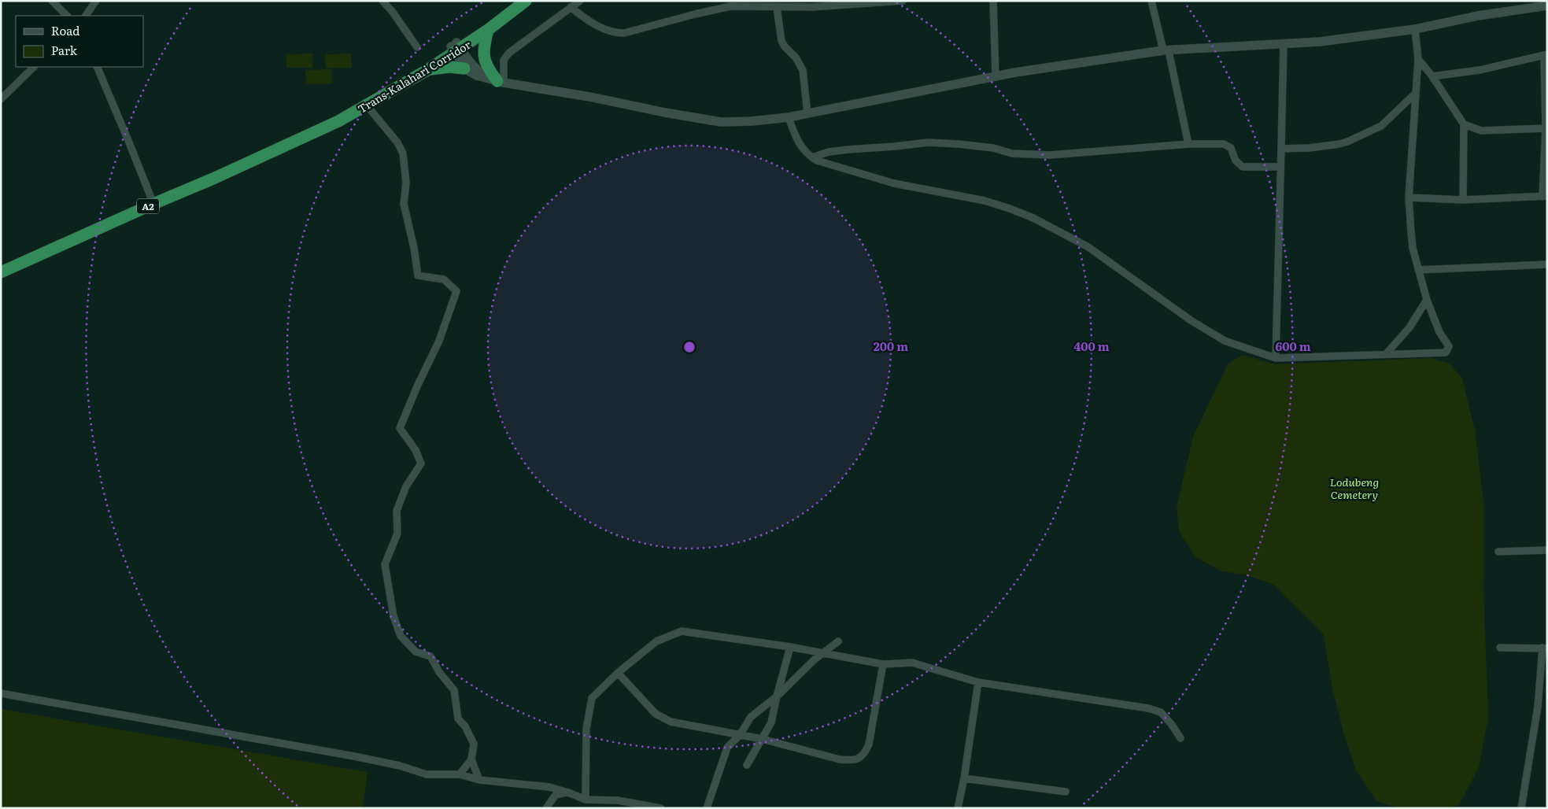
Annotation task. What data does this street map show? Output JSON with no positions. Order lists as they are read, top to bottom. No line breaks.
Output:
{"streets":{"highway":["Trans-Kalahari Corridor","A2"]},"parks":["Lodubeng Cemetery"],"legend":["Road","Park"],"rings":["200 m","400 m","600 m"]}
